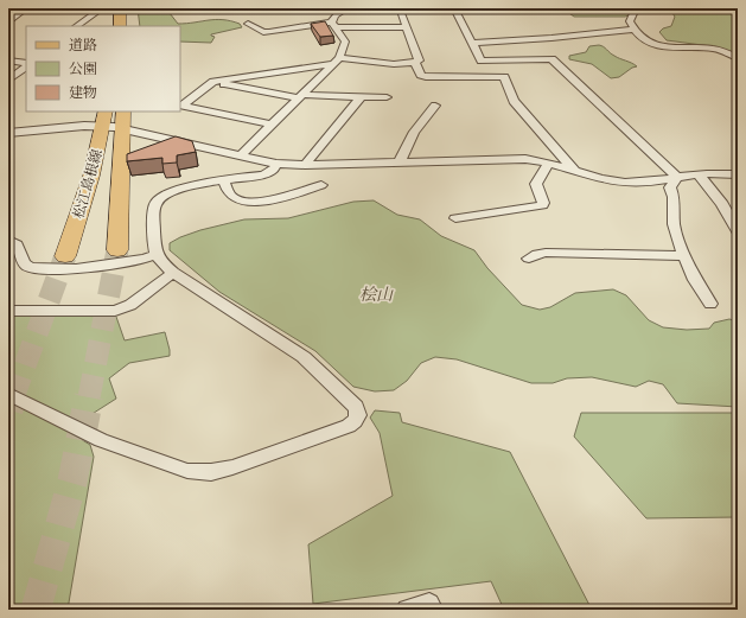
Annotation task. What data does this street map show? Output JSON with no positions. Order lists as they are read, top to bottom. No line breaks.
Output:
{"streets":{"main road":["松江島根線"]},"parks":["桧山"],"legend":["道路","公園","建物"]}
